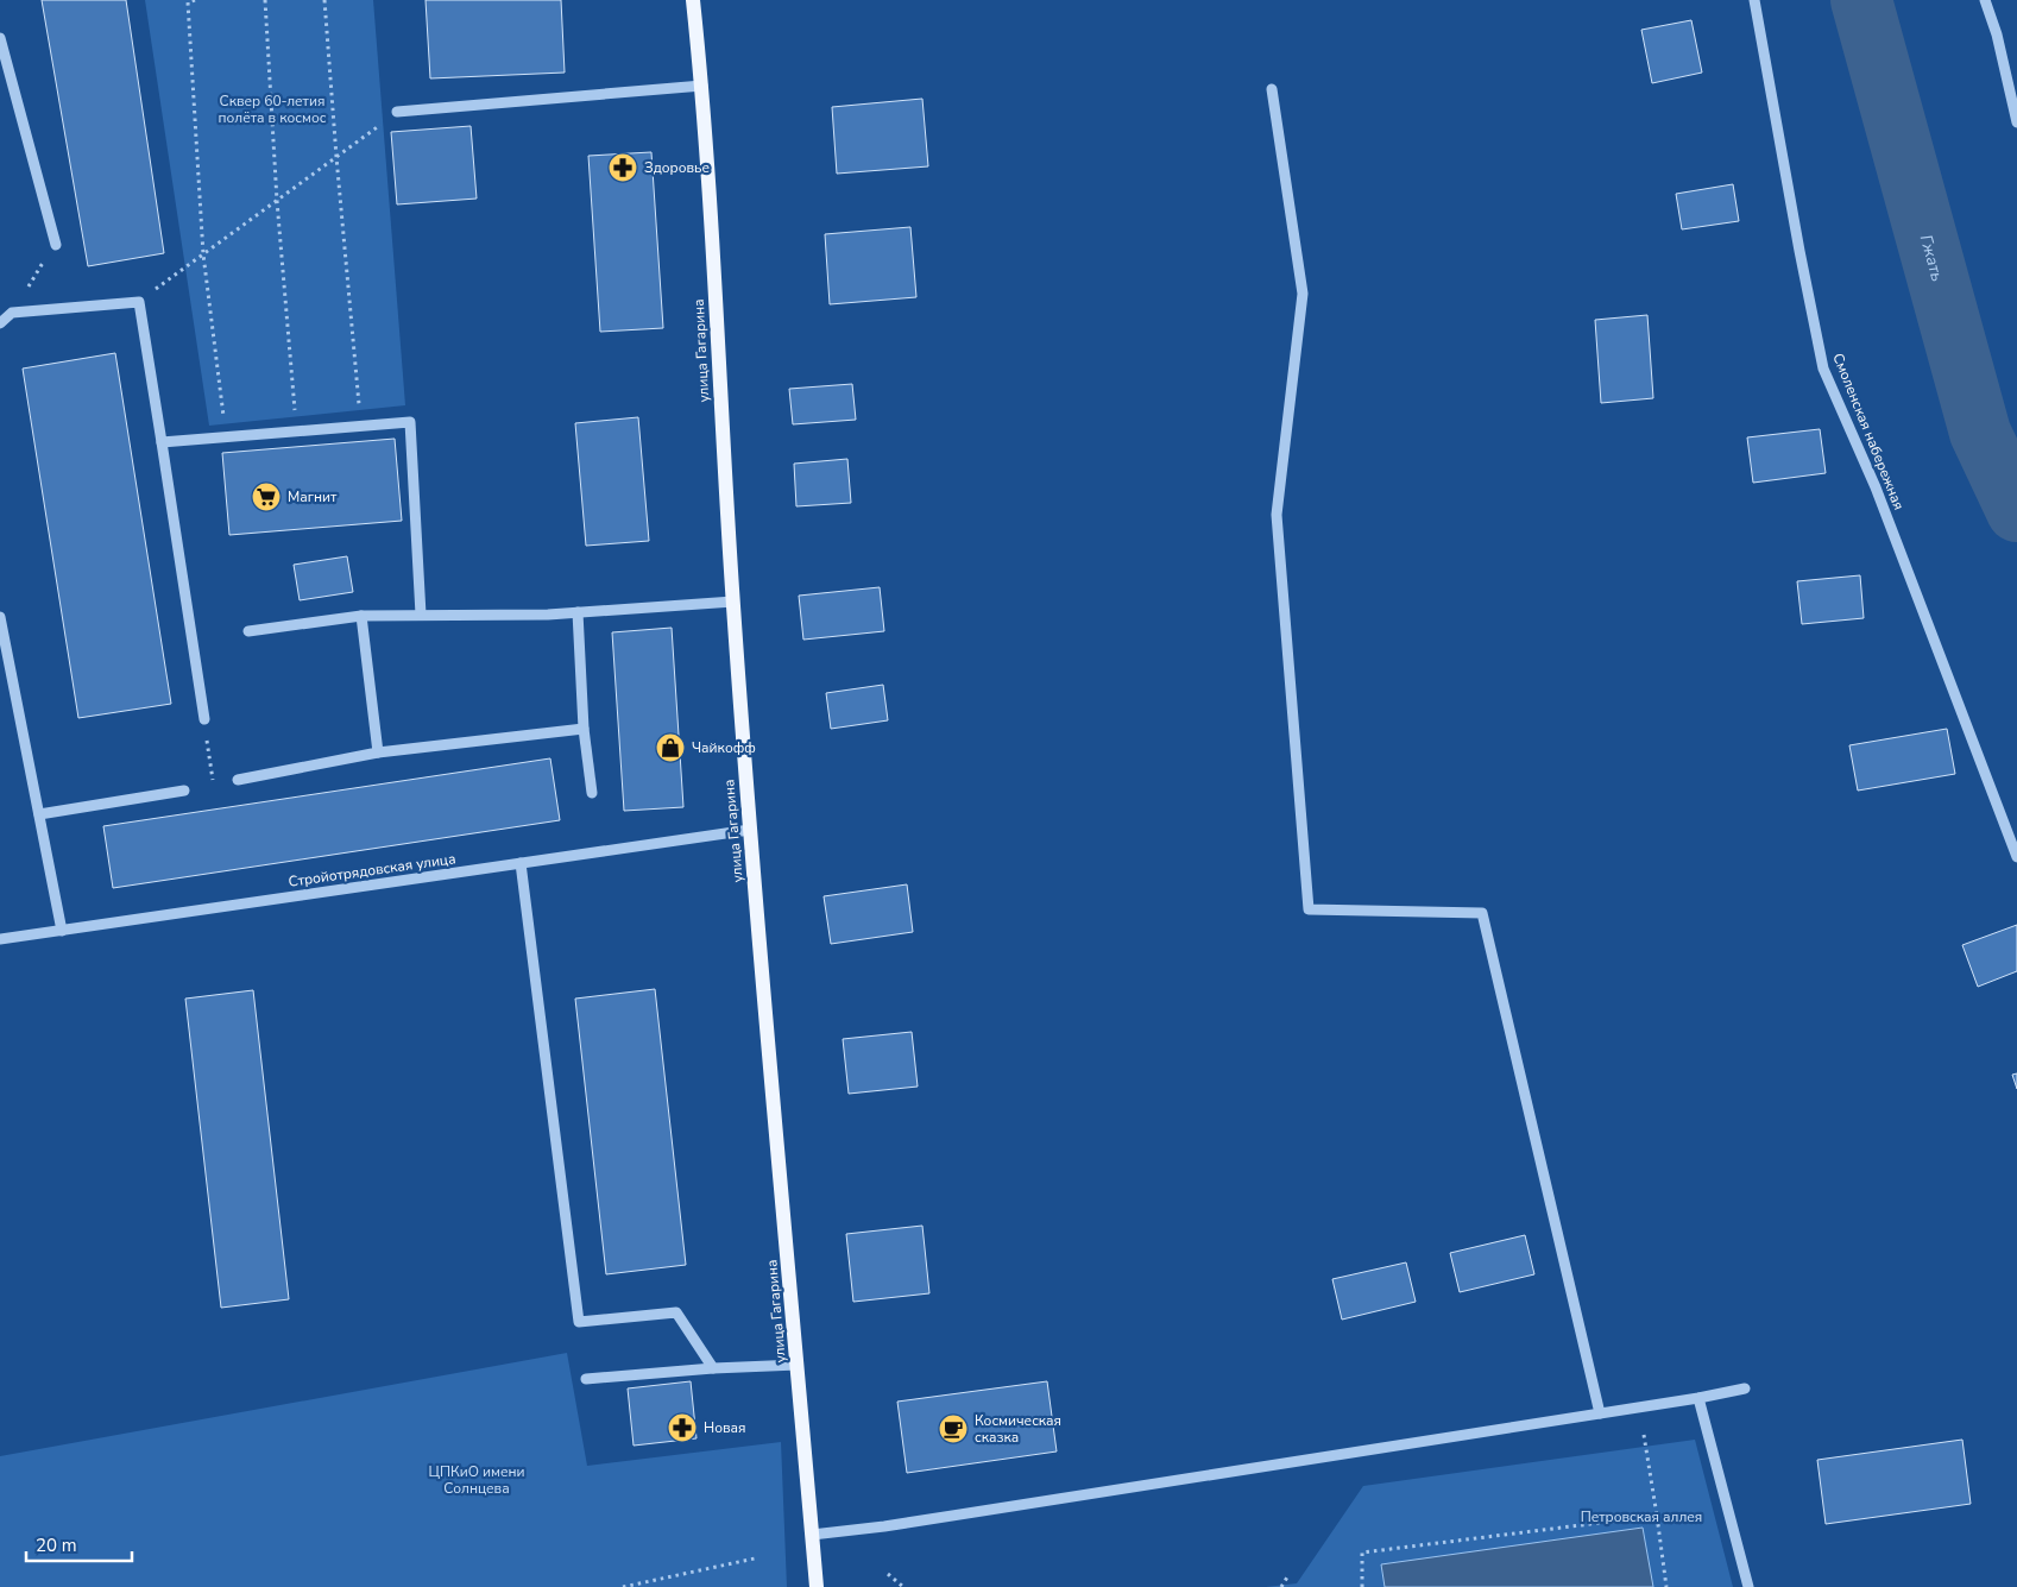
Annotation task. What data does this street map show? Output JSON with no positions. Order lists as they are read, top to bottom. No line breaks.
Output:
{"streets":{"main road":["улица Гагарина"],"street":["Смоленская набережная","Стройотрядовская улица"]},"crossings":[["улица Гагарина","Стройотрядовская улица"]],"water":["Гжать"],"parks":["Сквер 60-летия полёта в космос","ЦПКиО имени Солнцева","Петровская аллея"],"places":{"pharmacy":["Здоровье","Новая"],"supermarket":["Магнит"],"shop":["Чайкофф"],"cafe":["Космическая сказка"]},"scale_bar":"20 m"}
